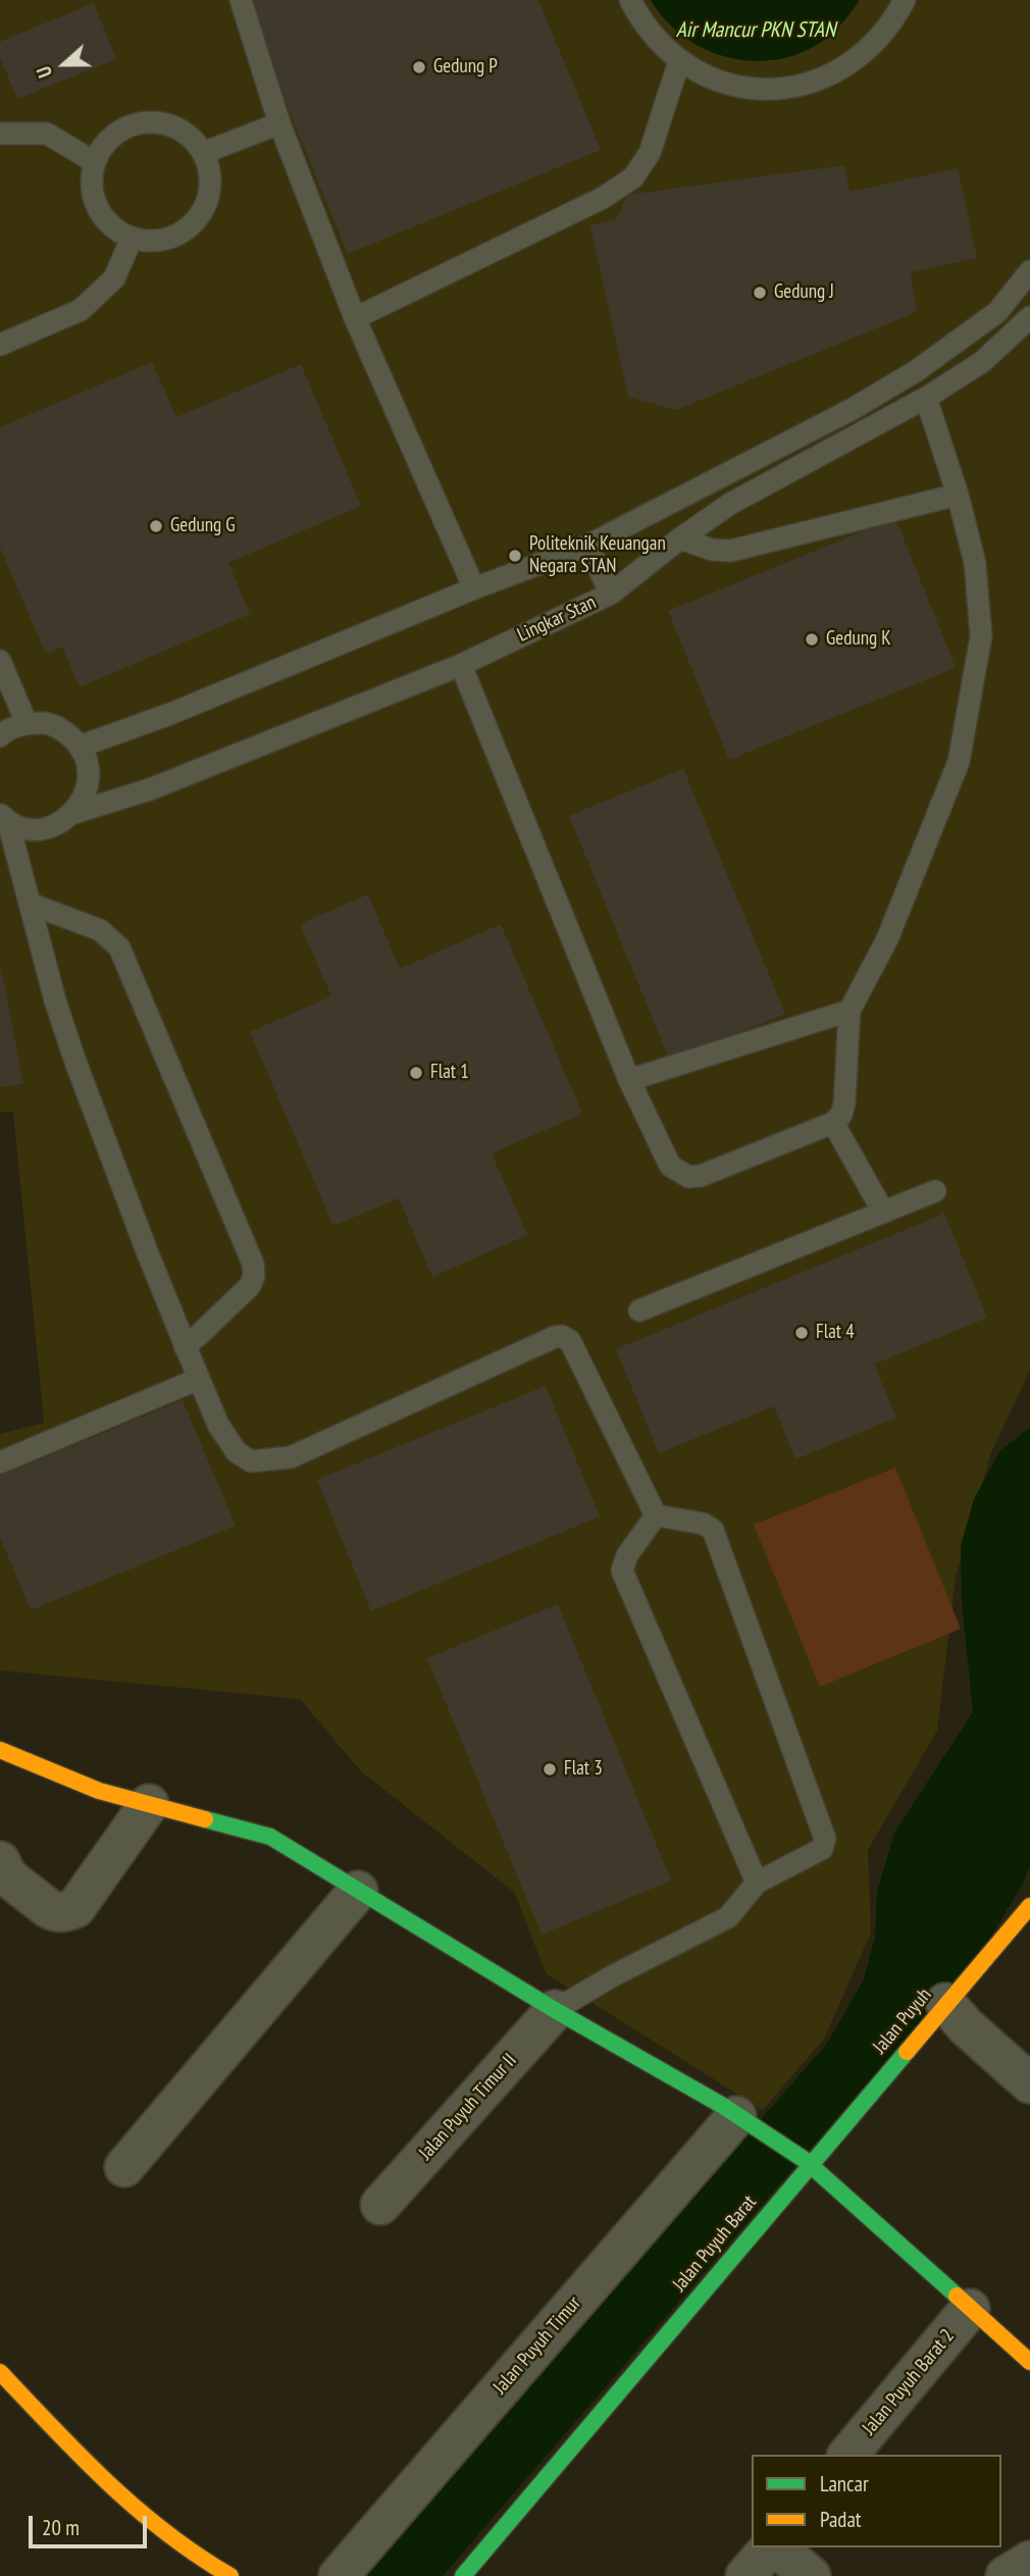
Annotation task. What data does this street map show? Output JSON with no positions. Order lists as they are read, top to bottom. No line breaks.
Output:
{"streets":{"street":["Jalan Puyuh","Jalan Puyuh Timur II","Jalan Puyuh Barat","Jalan Puyuh Timur","Jalan Puyuh Barat 2"],"lane":["Lingkar Stan"]},"crossings":[["Jalan Puyuh","Jalan Puyuh Barat"]],"water":["Air Mancur PKN STAN"],"places":["Gedung P","Gedung J","Gedung G","Politeknik Keuangan Negara STAN","Gedung K","Flat 1","Flat 4","Flat 3"],"legend":["Lancar","Padat"],"scale_bar":"20 m","north":"left"}
